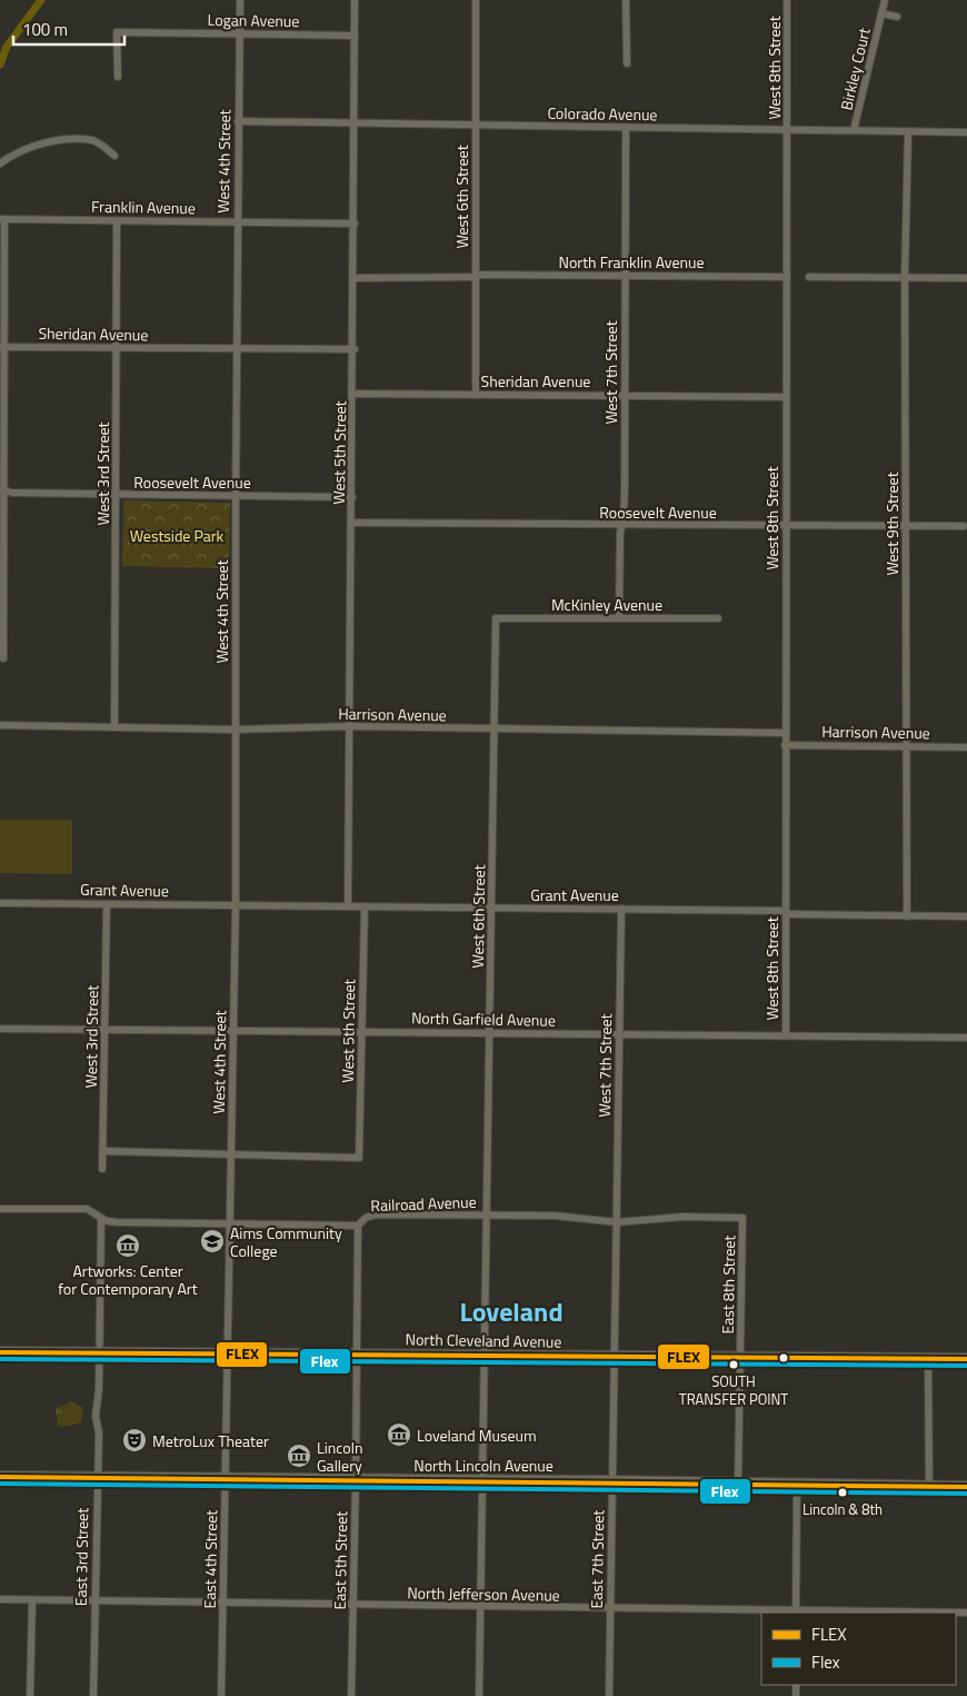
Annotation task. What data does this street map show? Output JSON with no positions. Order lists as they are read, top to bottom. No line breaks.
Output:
{"streets":{"highway":["North Cleveland Avenue","North Lincoln Avenue"],"street":["Logan Avenue","West 8th Street","Birkley Court","Colorado Avenue","West 4th Street","West 6th Street","Franklin Avenue","North Franklin Avenue","Sheridan Avenue","West 7th Street","West 5th Street","West 3rd Street","Roosevelt Avenue","West 9th Street","McKinley Avenue","Harrison Avenue","Grant Avenue","North Garfield Avenue","Railroad Avenue","East 8th Street","East 3rd Street","East 4th Street","East 7th Street","East 5th Street","North Jefferson Avenue"]},"crossings":[["Logan Avenue","West 4th Street"],["Logan Avenue","West 5th Street"],["West 8th Street","Colorado Avenue"],["West 8th Street","North Franklin Avenue"],["West 8th Street","Sheridan Avenue"],["West 8th Street","Roosevelt Avenue"],["West 8th Street","Harrison Avenue"],["West 8th Street","Grant Avenue"],["West 8th Street","North Garfield Avenue"],["Birkley Court","Colorado Avenue"],["Colorado Avenue","West 4th Street"],["Colorado Avenue","West 6th Street"],["Colorado Avenue","West 7th Street"],["Colorado Avenue","West 5th Street"],["Colorado Avenue","West 9th Street"],["West 4th Street","Franklin Avenue"],["West 4th Street","Sheridan Avenue"],["West 4th Street","West 5th Street"],["West 4th Street","Roosevelt Avenue"],["West 4th Street","Harrison Avenue"],["West 4th Street","Grant Avenue"],["West 4th Street","North Garfield Avenue"],["West 4th Street","Railroad Avenue"],["West 4th Street","East 4th Street"],["West 6th Street","North Franklin Avenue"],["West 6th Street","Sheridan Avenue"],["West 6th Street","McKinley Avenue"],["West 6th Street","Harrison Avenue"],["West 6th Street","Grant Avenue"],["West 6th Street","North Garfield Avenue"],["West 6th Street","Railroad Avenue"],["West 6th Street","North Cleveland Avenue"],["West 6th Street","North Lincoln Avenue"],["West 6th Street","North Jefferson Avenue"],["Franklin Avenue","West 5th Street"],["Franklin Avenue","West 3rd Street"],["North Franklin Avenue","West 7th Street"],["North Franklin Avenue","West 5th Street"],["Sheridan Avenue","West 7th Street"],["Sheridan Avenue","West 5th Street"],["Sheridan Avenue","West 3rd Street"],["West 7th Street","Roosevelt Avenue"],["West 7th Street","McKinley Avenue"],["West 7th Street","Grant Avenue"],["West 7th Street","North Garfield Avenue"],["West 7th Street","Railroad Avenue"],["West 7th Street","East 7th Street"],["West 5th Street","Roosevelt Avenue"],["West 5th Street","Harrison Avenue"],["West 5th Street","Grant Avenue"],["West 5th Street","North Garfield Avenue"],["West 3rd Street","Roosevelt Avenue"],["West 3rd Street","Harrison Avenue"],["West 3rd Street","Grant Avenue"],["West 3rd Street","North Garfield Avenue"],["Roosevelt Avenue","West 9th Street"],["West 9th Street","Harrison Avenue"],["West 9th Street","Grant Avenue"],["Railroad Avenue","East 8th Street"],["Railroad Avenue","East 3rd Street"],["Railroad Avenue","East 4th Street"],["Railroad Avenue","East 7th Street"],["Railroad Avenue","East 5th Street"],["East 8th Street","North Cleveland Avenue"],["East 8th Street","North Lincoln Avenue"],["North Cleveland Avenue","East 3rd Street"],["North Cleveland Avenue","East 4th Street"],["North Cleveland Avenue","East 7th Street"],["North Cleveland Avenue","East 5th Street"],["North Lincoln Avenue","East 3rd Street"],["North Lincoln Avenue","East 4th Street"],["North Lincoln Avenue","East 7th Street"],["North Lincoln Avenue","East 5th Street"],["East 3rd Street","North Jefferson Avenue"],["East 4th Street","North Jefferson Avenue"],["East 7th Street","North Jefferson Avenue"],["East 5th Street","North Jefferson Avenue"]],"districts":["Loveland"],"parks":["Westside Park"],"places":{"school or university":["Aims Community College"],"museum":["Artworks: Center for Contemporary Art","Loveland Museum","Lincoln Gallery"],"other":["SOUTH TRANSFER POINT","Lincoln & 8th"],"theatre":["MetroLux Theater"]},"lines":["transit line FLEX","transit line Flex"],"legend":["FLEX","Flex"],"scale_bar":"100 m"}
